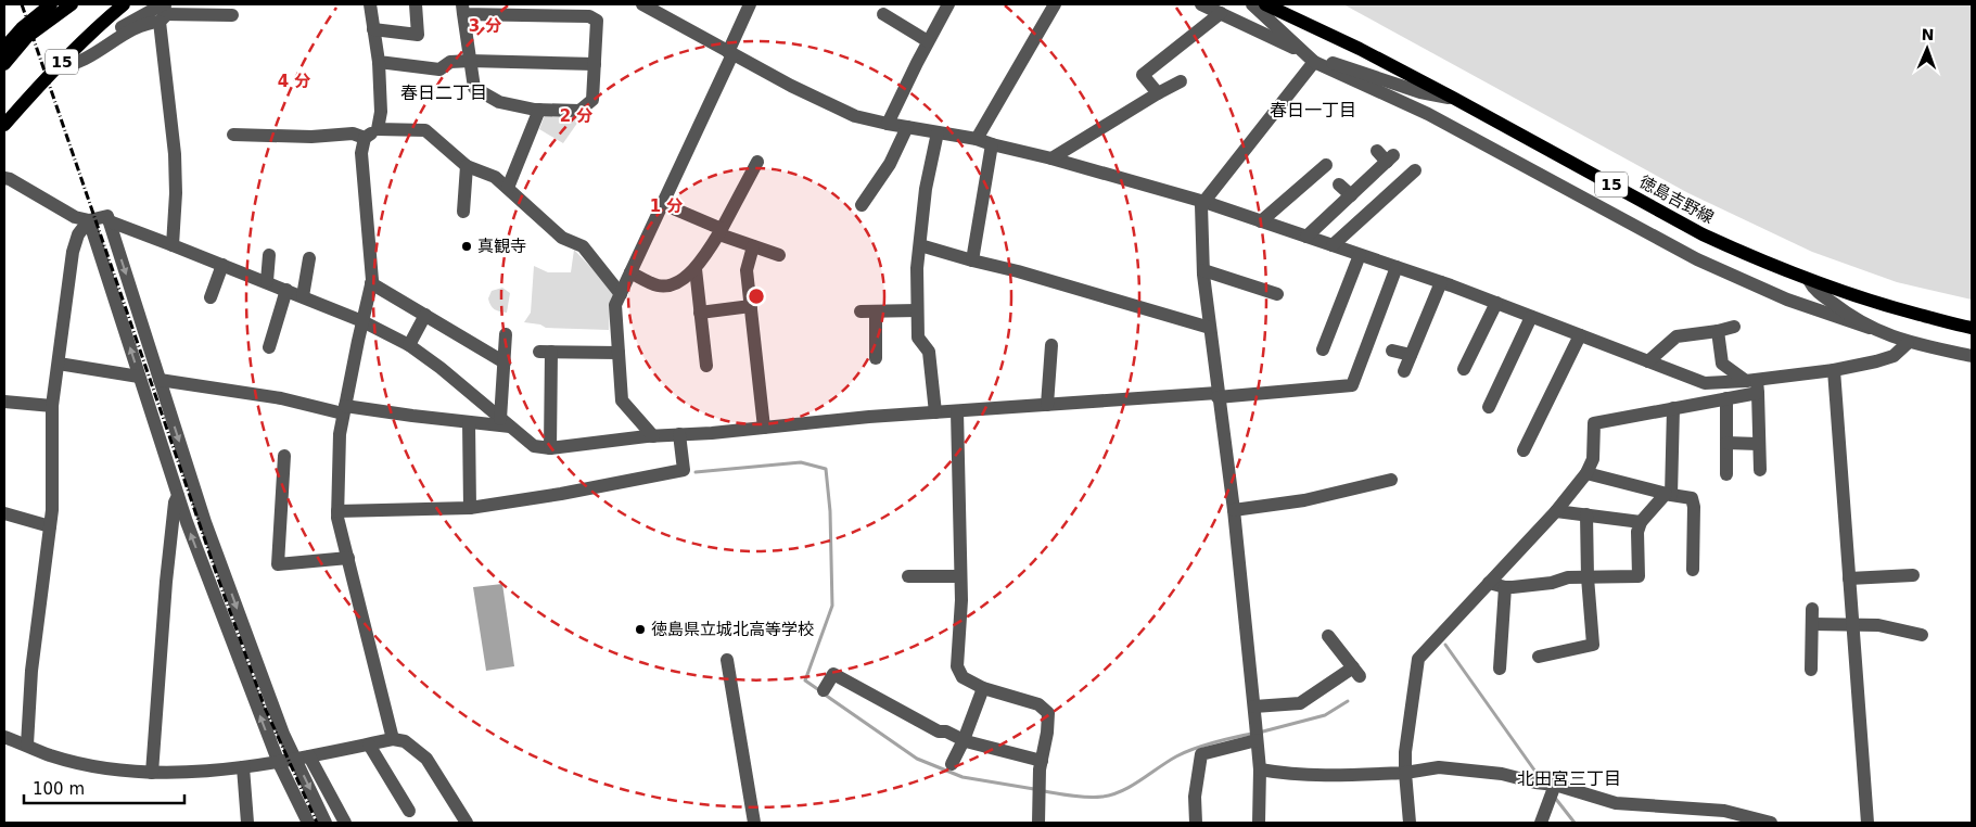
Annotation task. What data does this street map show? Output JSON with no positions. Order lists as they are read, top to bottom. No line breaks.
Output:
{"streets":{"main road":["15","徳島吉野線"]},"districts":["春日二丁目","春日一丁目","北田宮三丁目"],"places":["真観寺","徳島県立城北高等学校"],"scale_bar":"100 m","north":"top","rings":["3 分","4 分","2 分","1 分"]}
